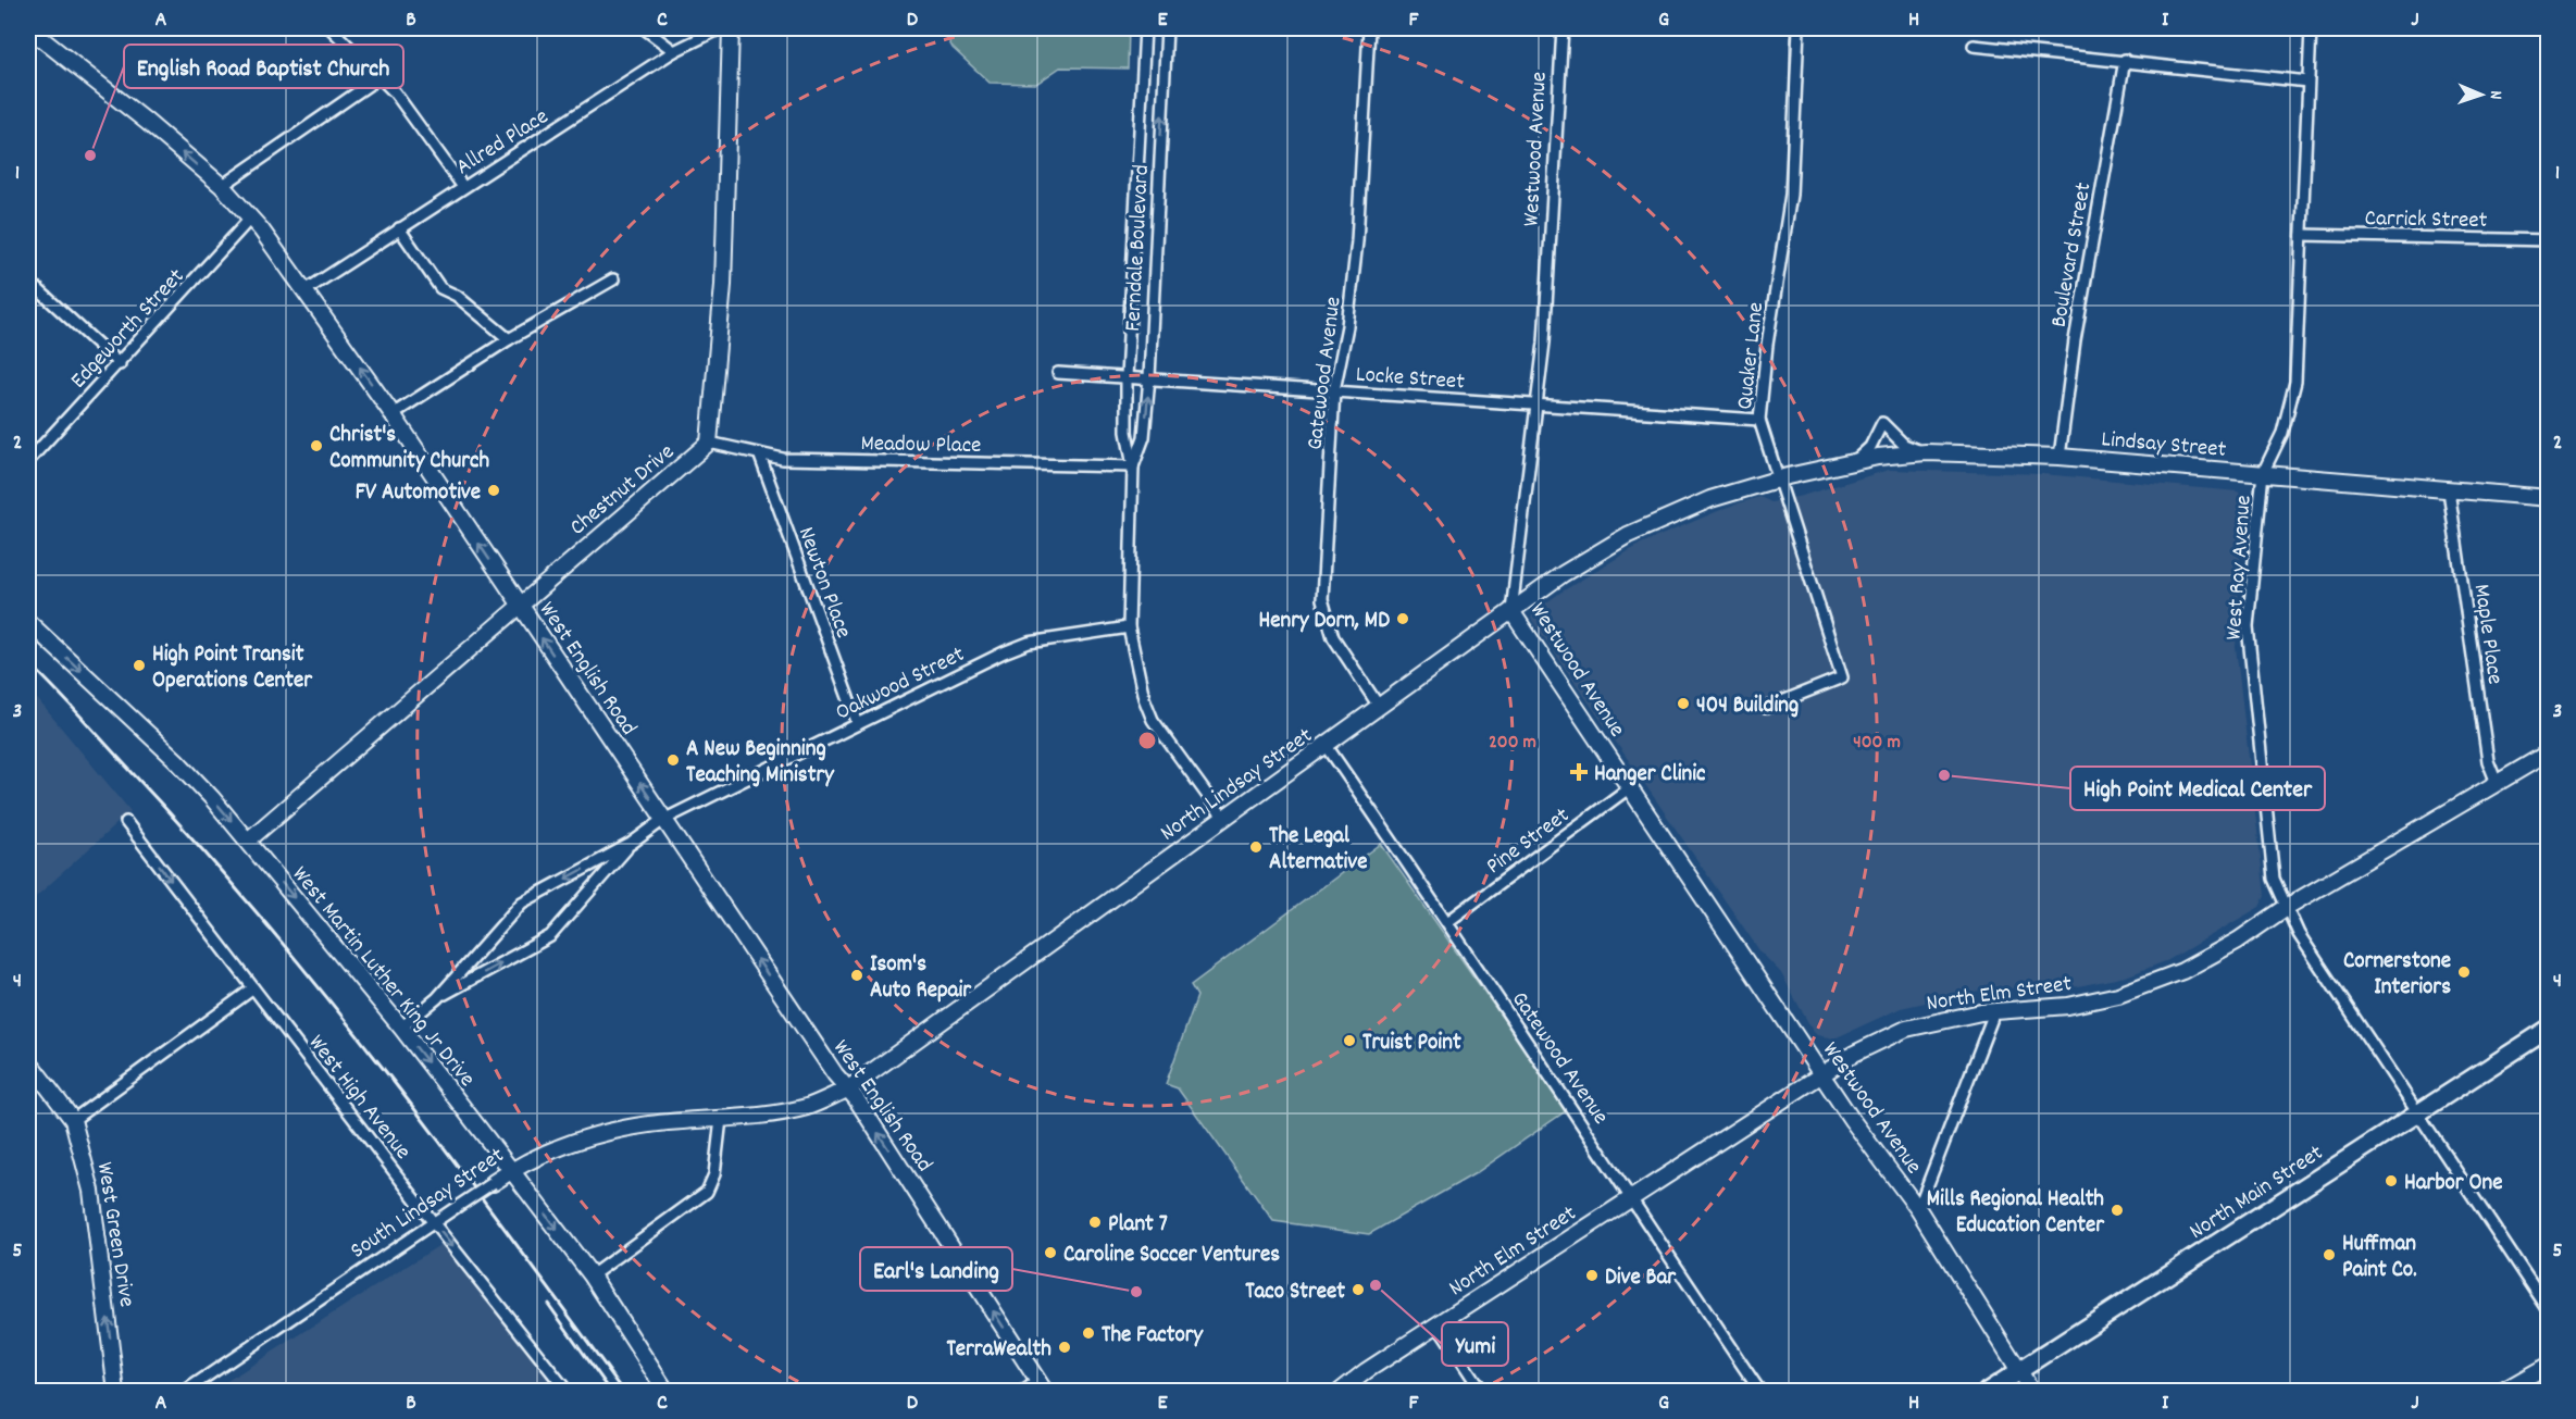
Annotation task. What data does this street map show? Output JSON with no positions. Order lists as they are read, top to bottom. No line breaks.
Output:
{"streets":{"main road":["Westwood Avenue","Lindsay Street","Chestnut Drive","West English Road","North Lindsay Street","West Martin Luther King Jr Drive","North Elm Street","North Main Street","South Lindsay Street","West Green Drive"],"street":["Allred Place","Carrick Street","Ferndale Boulevard","Boulevard Street","Edgeworth Street","Quaker Lane","Gatewood Avenue","Locke Street","Meadow Place","West Ray Avenue","Newton Place","Maple Place","Oakwood Street","Pine Street","West High Avenue"]},"crossings":[["Allred Place","West English Road"],["Westwood Avenue","Locke Street"],["Westwood Avenue","North Lindsay Street"],["Westwood Avenue","Pine Street"],["Westwood Avenue","North Elm Street"],["Westwood Avenue","North Main Street"],["Carrick Street","West Ray Avenue"],["Ferndale Boulevard","Locke Street"],["Ferndale Boulevard","Meadow Place"],["Ferndale Boulevard","Oakwood Street"],["Ferndale Boulevard","North Lindsay Street"],["Boulevard Street","Lindsay Street"],["Edgeworth Street","West English Road"],["Quaker Lane","Locke Street"],["Quaker Lane","Lindsay Street"],["Quaker Lane","North Lindsay Street"],["Gatewood Avenue","Locke Street"],["Gatewood Avenue","North Lindsay Street"],["Gatewood Avenue","Pine Street"],["Gatewood Avenue","North Elm Street"],["Meadow Place","Chestnut Drive"],["Meadow Place","Newton Place"],["Lindsay Street","West Ray Avenue"],["Lindsay Street","Maple Place"],["Lindsay Street","North Lindsay Street"],["Chestnut Drive","West English Road"],["Chestnut Drive","West Martin Luther King Jr Drive"],["West Ray Avenue","North Elm Street"],["West Ray Avenue","North Main Street"],["Newton Place","Oakwood Street"],["Maple Place","North Elm Street"],["West English Road","Oakwood Street"],["West English Road","North Lindsay Street"],["Oakwood Street","West Martin Luther King Jr Drive"],["North Lindsay Street","South Lindsay Street"],["West Martin Luther King Jr Drive","South Lindsay Street"],["West High Avenue","South Lindsay Street"]],"one_way":["West English Road","West Martin Luther King Jr Drive","West High Avenue","West Green Drive"],"places":{"other":["English Road Baptist Church","Christ's Community Church","FV Automotive","Henry Dorn, MD","High Point Transit Operations Center","404 Building","A New Beginning Teaching Ministry","High Point Medical Center","The Legal Alternative","Cornerstone Interiors","Isom's Auto Repair","Truist Point","Harbor One","Mills Regional Health Education Center","Plant 7","Caroline Soccer Ventures","Huffman Paint Co.","Dive Bar","Yumi","Taco Street","Earl's Landing","The Factory","TerraWealth"],"health":["Hanger Clinic"]},"north":"right","grid":{"columns":["A","B","C","D","E","F","G","H","I","J"],"rows":["1","2","3","4","5"]},"rings":["200 m","400 m"]}
